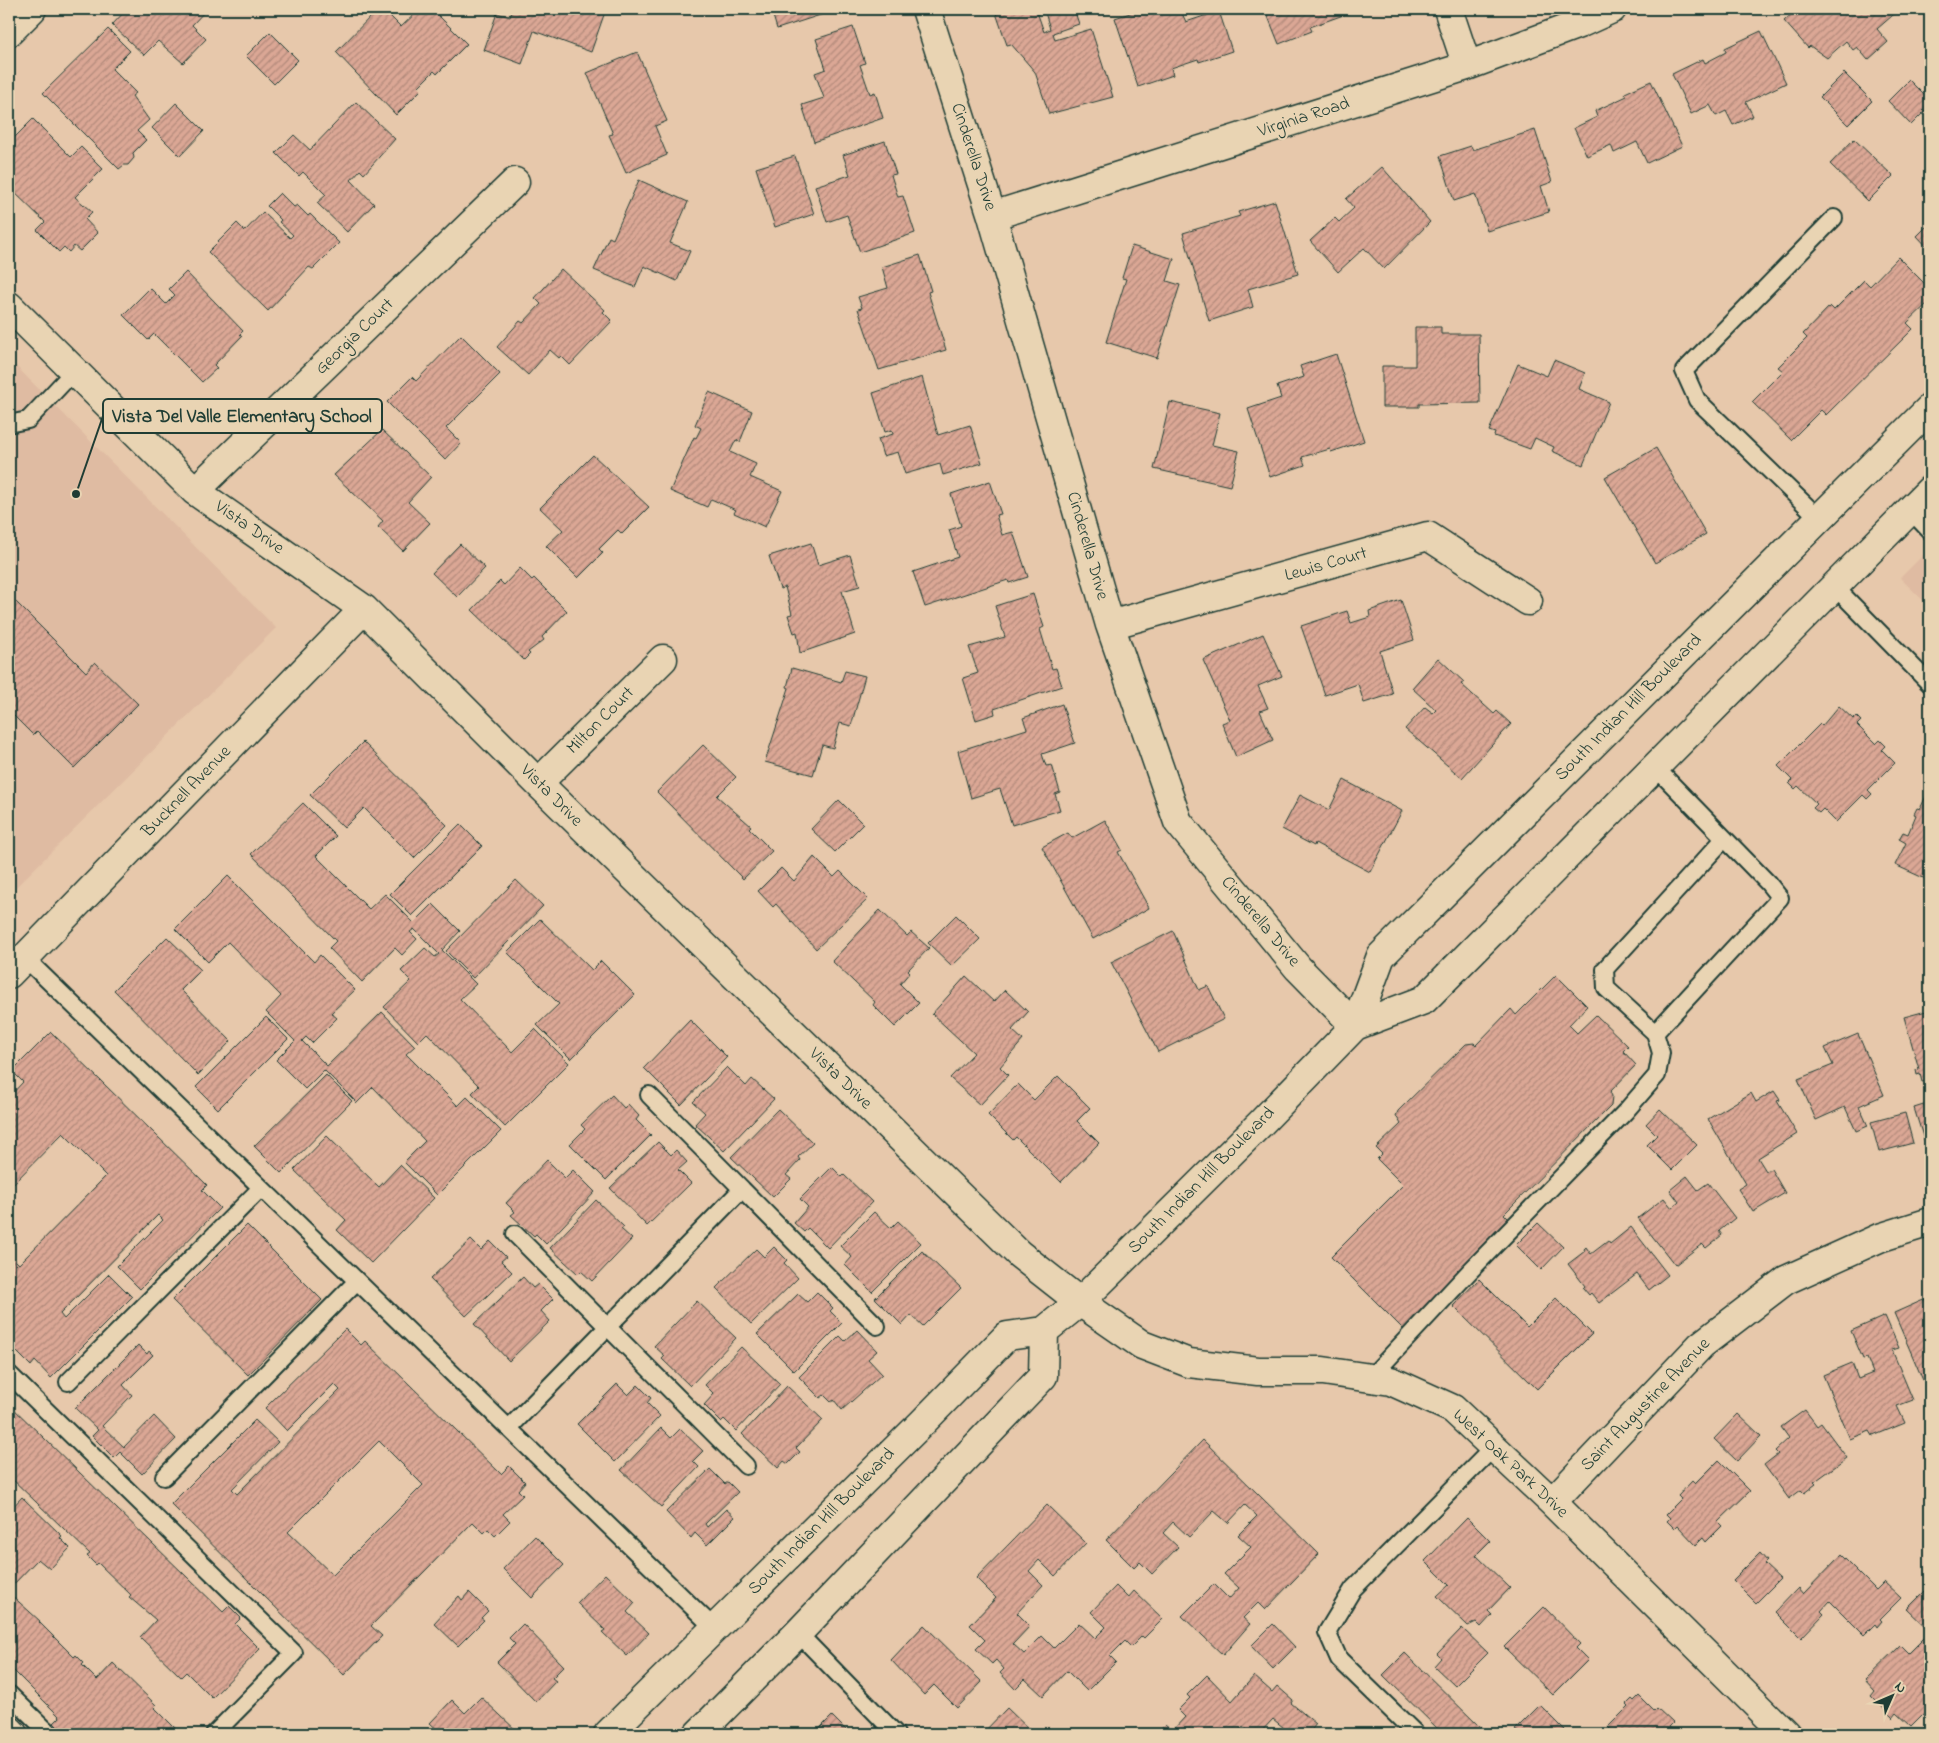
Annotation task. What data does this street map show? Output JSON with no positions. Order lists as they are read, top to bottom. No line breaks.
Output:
{"streets":{"street":["Virginia Road","Cinderella Drive","Georgia Court","Vista Drive","Lewis Court","South Indian Hill Boulevard","Milton Court","Bucknell Avenue","Saint Augustine Avenue","West Oak Park Drive"]},"crossings":[["Virginia Road","Cinderella Drive"],["Cinderella Drive","Lewis Court"],["Cinderella Drive","South Indian Hill Boulevard"],["Georgia Court","Vista Drive"],["Vista Drive","South Indian Hill Boulevard"],["Vista Drive","Milton Court"],["Vista Drive","Bucknell Avenue"],["Vista Drive","West Oak Park Drive"],["South Indian Hill Boulevard","West Oak Park Drive"],["Saint Augustine Avenue","West Oak Park Drive"]],"places":["Vista Del Valle Elementary School"],"north":"top right"}
